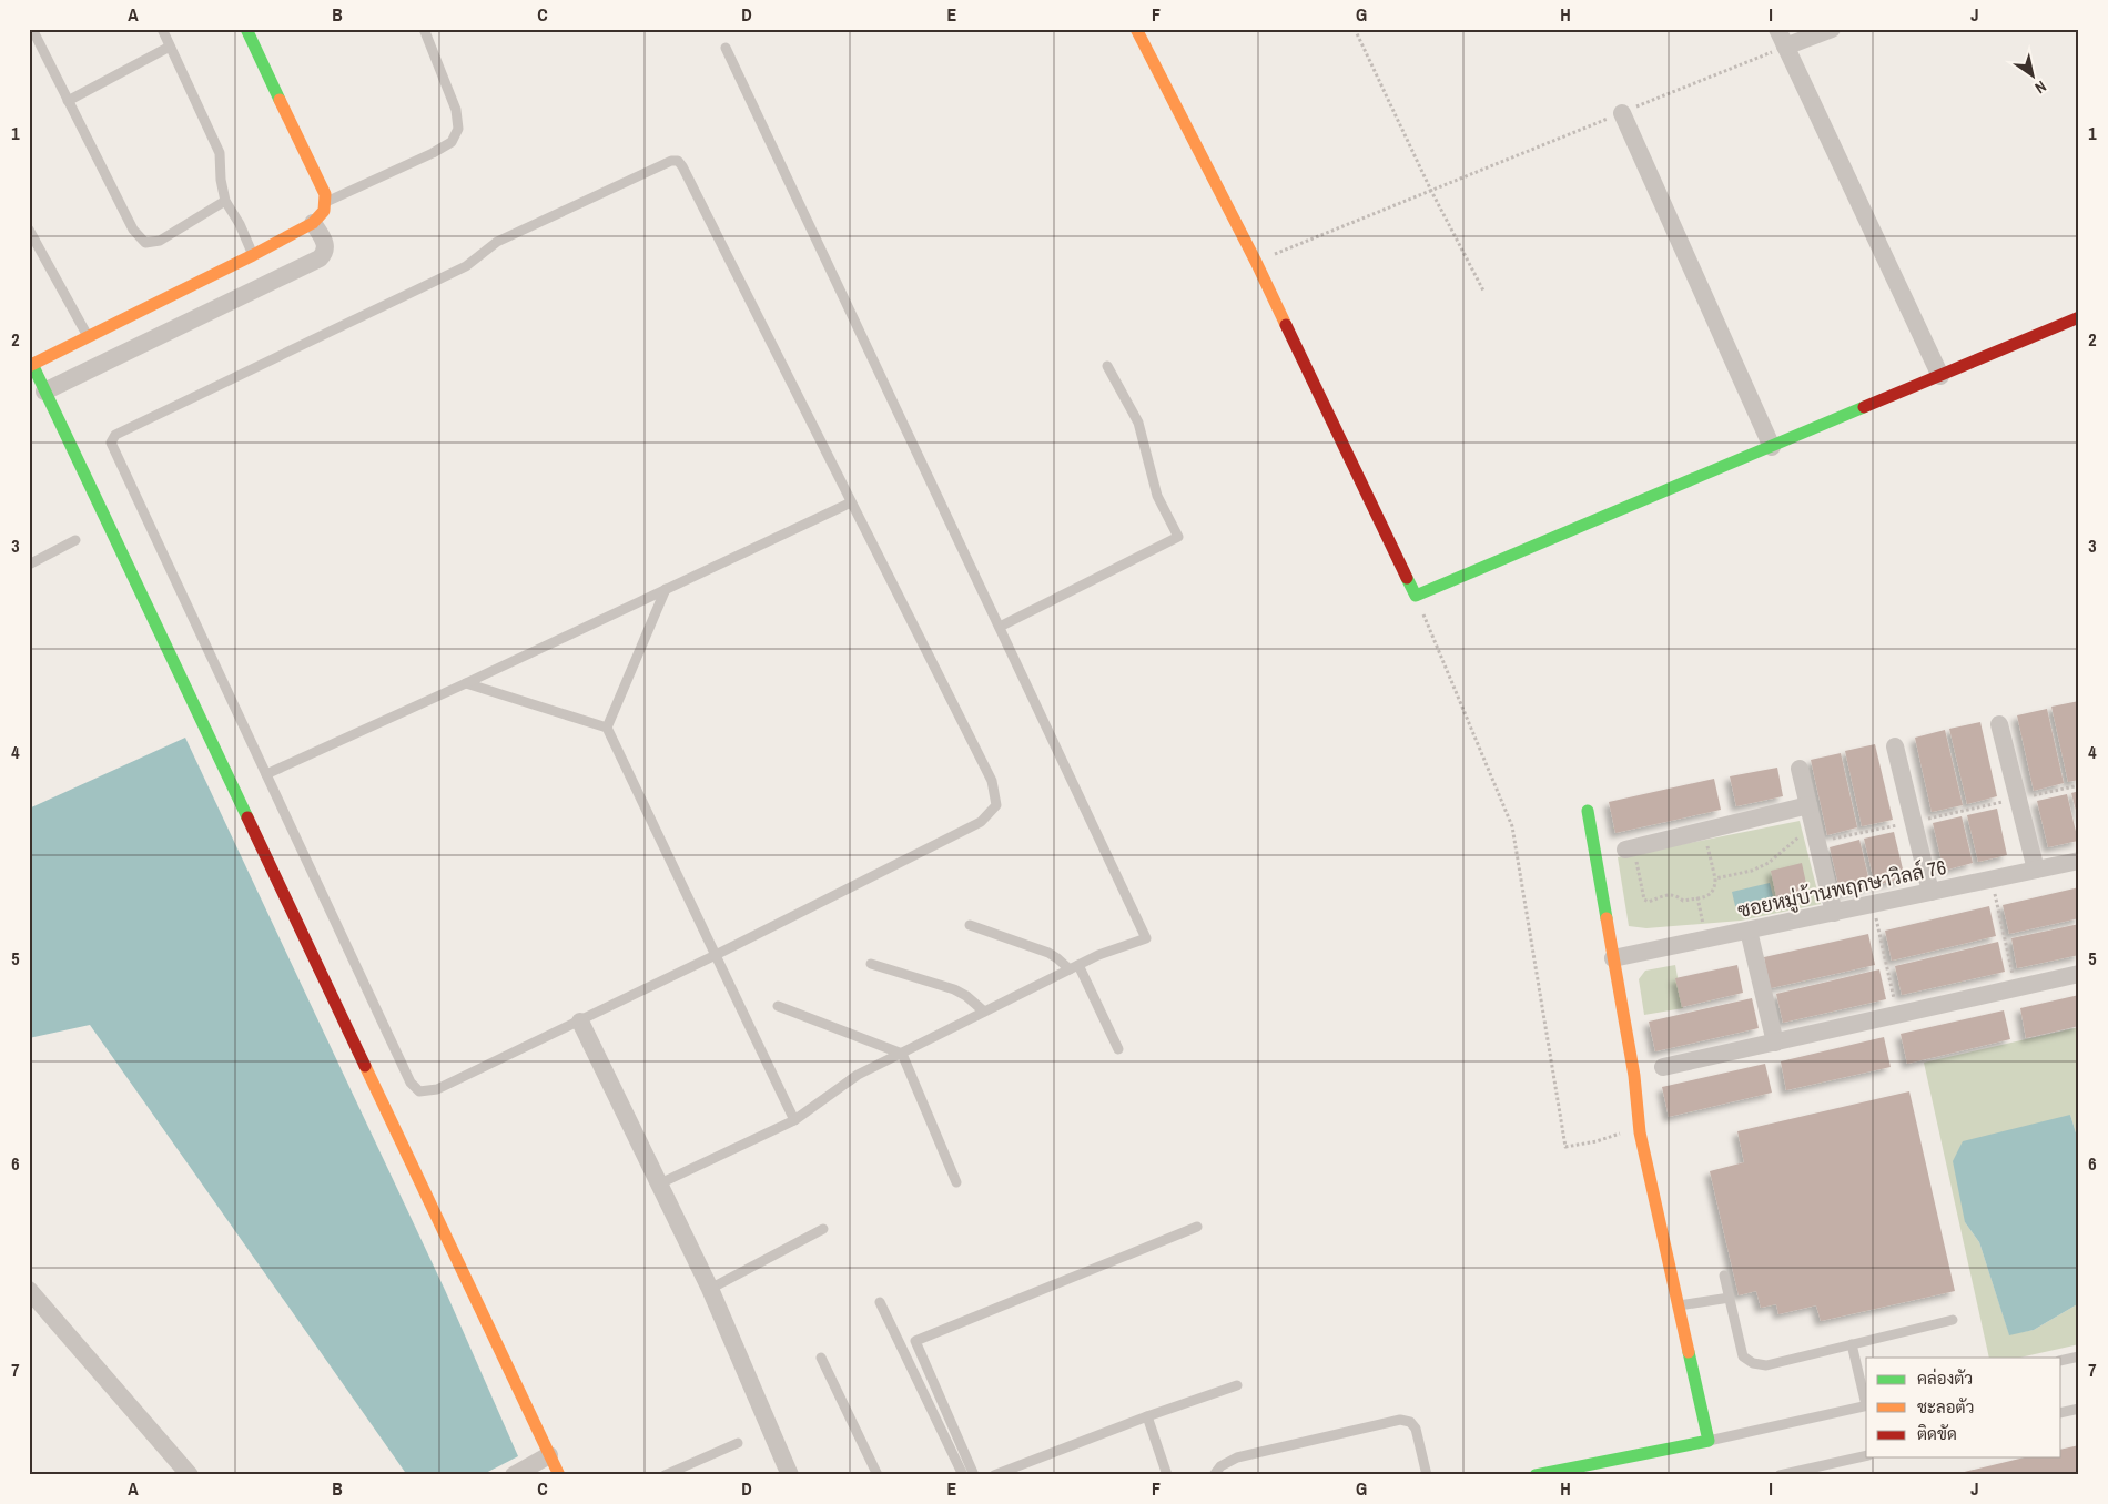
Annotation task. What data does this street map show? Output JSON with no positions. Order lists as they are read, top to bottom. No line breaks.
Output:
{"streets":{"street":["ซอยหมู่บ้านพฤกษาวิลล์ 76"]},"legend":["คล่องตัว","ชะลอตัว","ติดขัด"],"north":"bottom right","grid":{"columns":["A","B","C","D","E","F","G","H","I","J"],"rows":["1","2","3","4","5","6","7"]}}
